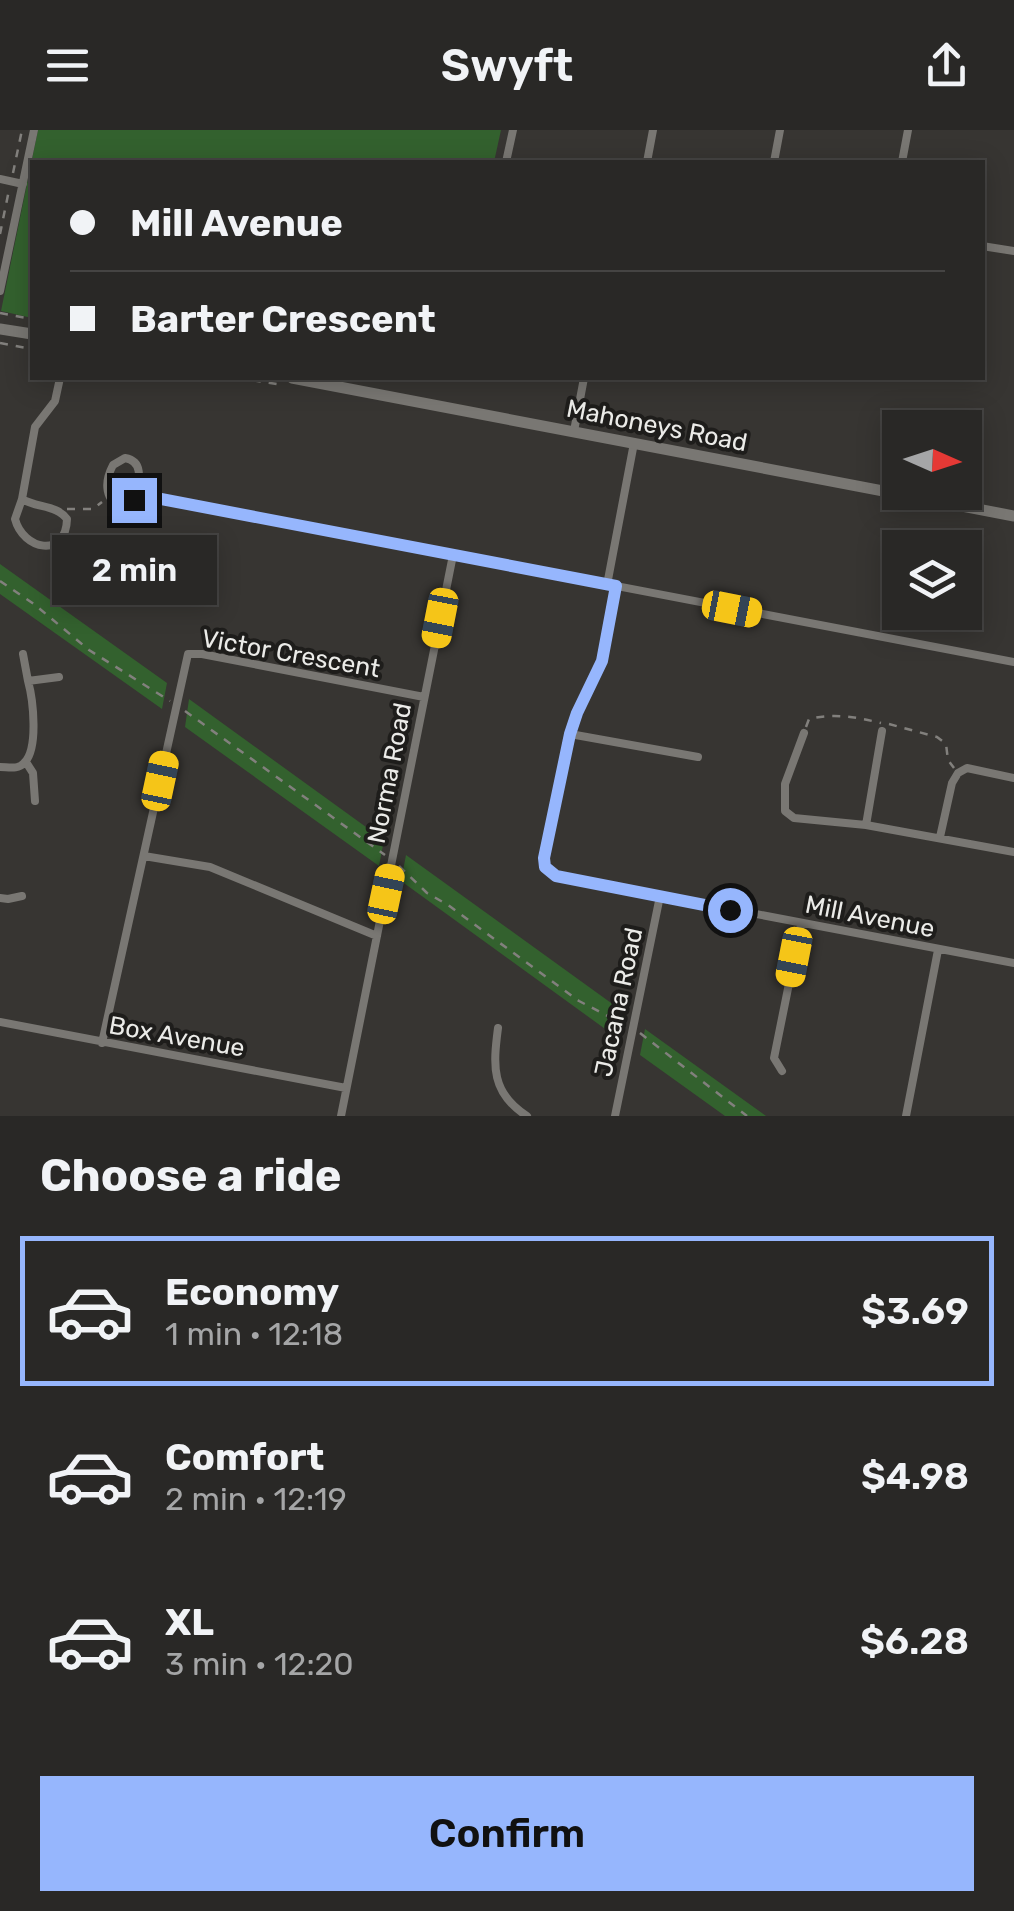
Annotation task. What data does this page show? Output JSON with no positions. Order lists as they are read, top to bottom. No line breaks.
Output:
{"streets":{"main road":["Mahoneys Road"],"street":["Victor Crescent","Norma Road","Mill Avenue","Jacana Road","Box Avenue"]},"crossings":[["Victor Crescent","Norma Road"],["Victor Crescent","Box Avenue"],["Norma Road","Box Avenue"],["Mill Avenue","Jacana Road"]],"north":"right","page":{"header":"Swyft","banner":["Mill Avenue","Barter Crescent"],"bubble":"2 min","heading":"Choose a ride","list":[{"name":"Economy","note":"1 min · 12:18","value":"$3.69"},{"name":"Comfort","note":"2 min · 12:19","value":"$4.98"},{"name":"XL","note":"3 min · 12:20","value":"$6.28"}],"buttons":"Confirm"}}
